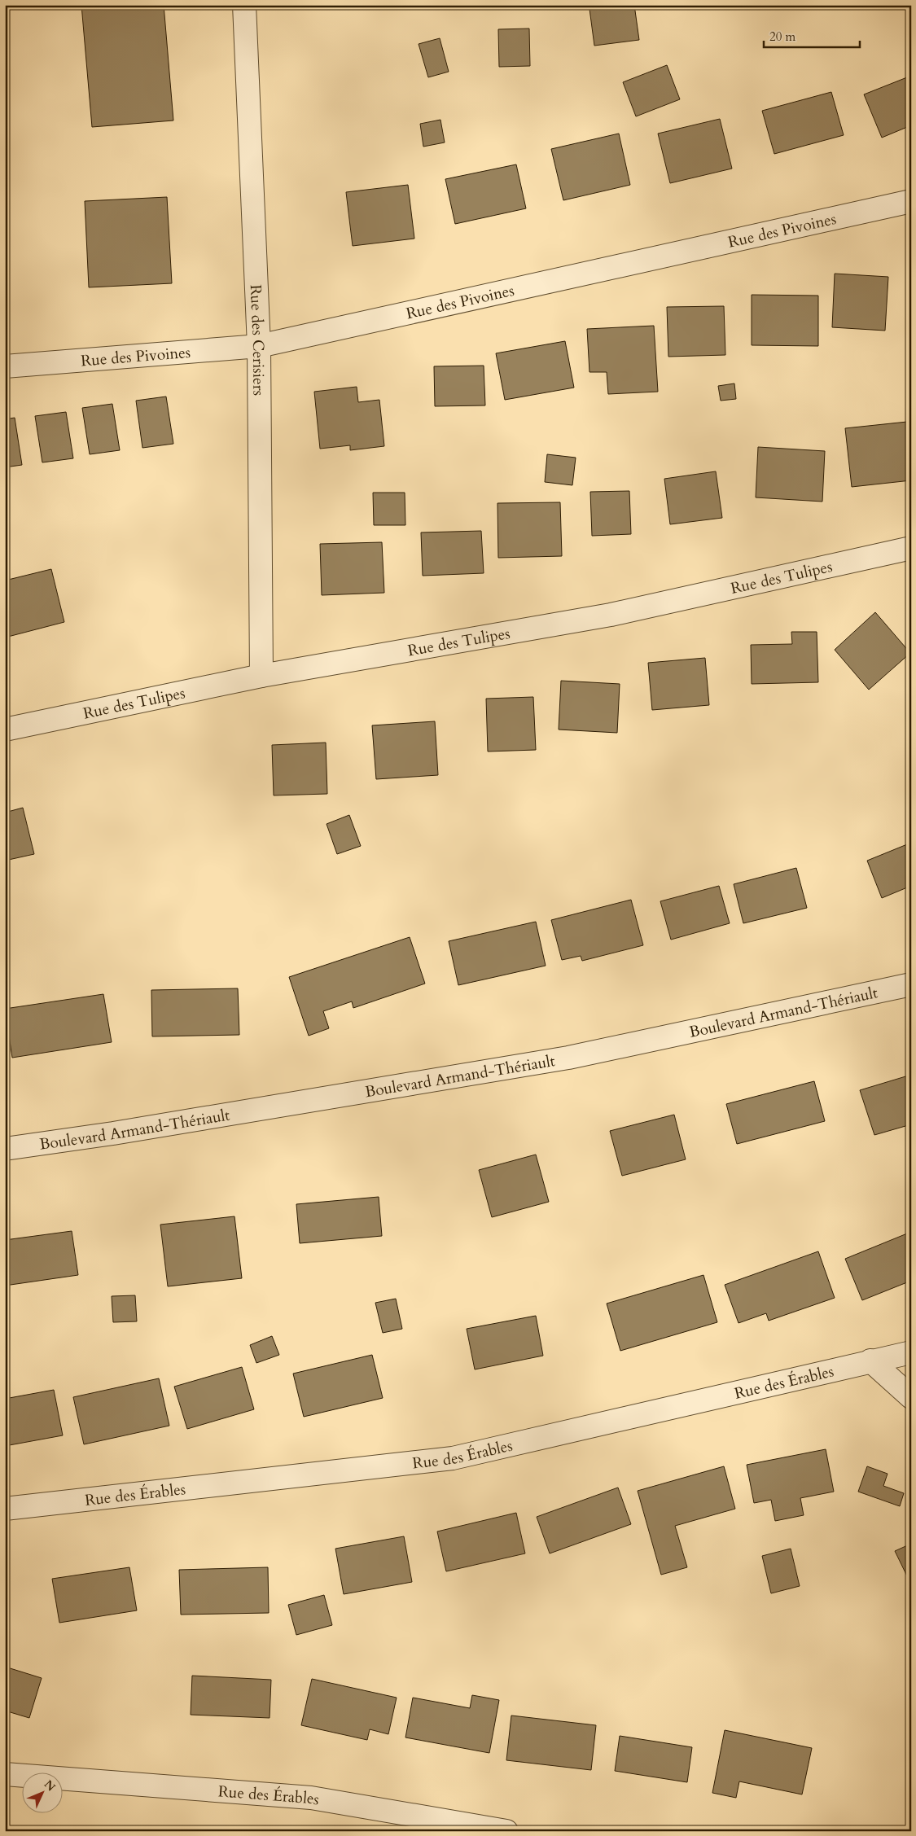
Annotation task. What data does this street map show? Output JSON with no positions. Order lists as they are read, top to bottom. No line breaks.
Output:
{"streets":{"street":["Rue des Pivoines","Rue des Cerisiers","Rue des Tulipes","Boulevard Armand-Thériault","Rue des Érables"]},"crossings":[["Rue des Pivoines","Rue des Cerisiers"],["Rue des Cerisiers","Rue des Tulipes"]],"scale_bar":"20 m","north":"top right"}
